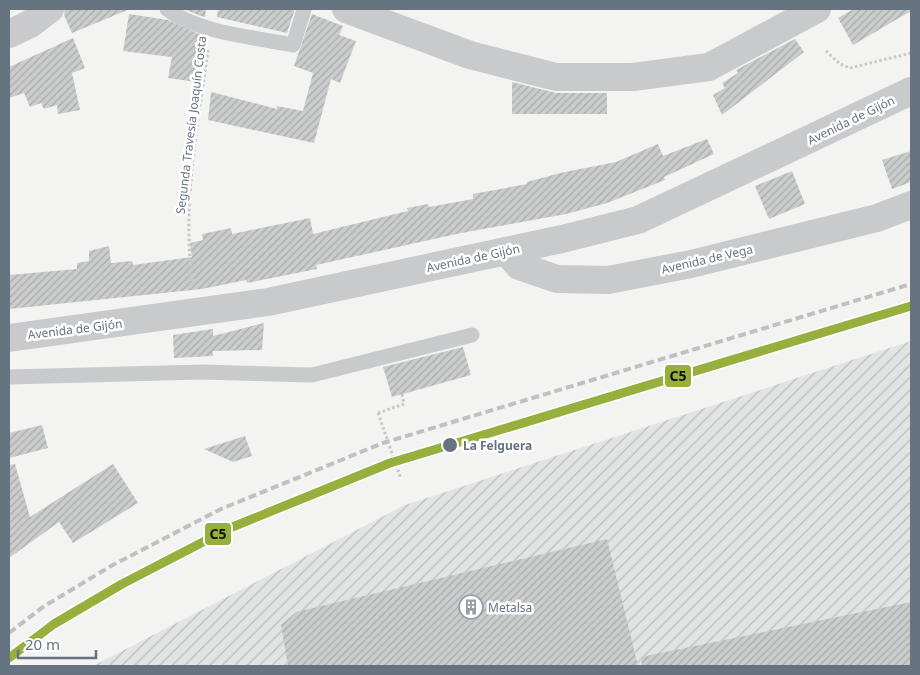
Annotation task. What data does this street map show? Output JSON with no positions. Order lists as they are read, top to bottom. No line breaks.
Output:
{"streets":{"street":["Avenida de Gijón","Avenida de Vega"],"path":["Segunda Travesía Joaquín Costa"]},"crossings":[["Avenida de Gijón","Segunda Travesía Joaquín Costa"],["Avenida de Gijón","Avenida de Vega"]],"places":{"other":["La Felguera"],"building":["Metalsa"]},"lines":["transit line C5"],"scale_bar":"20 m"}
